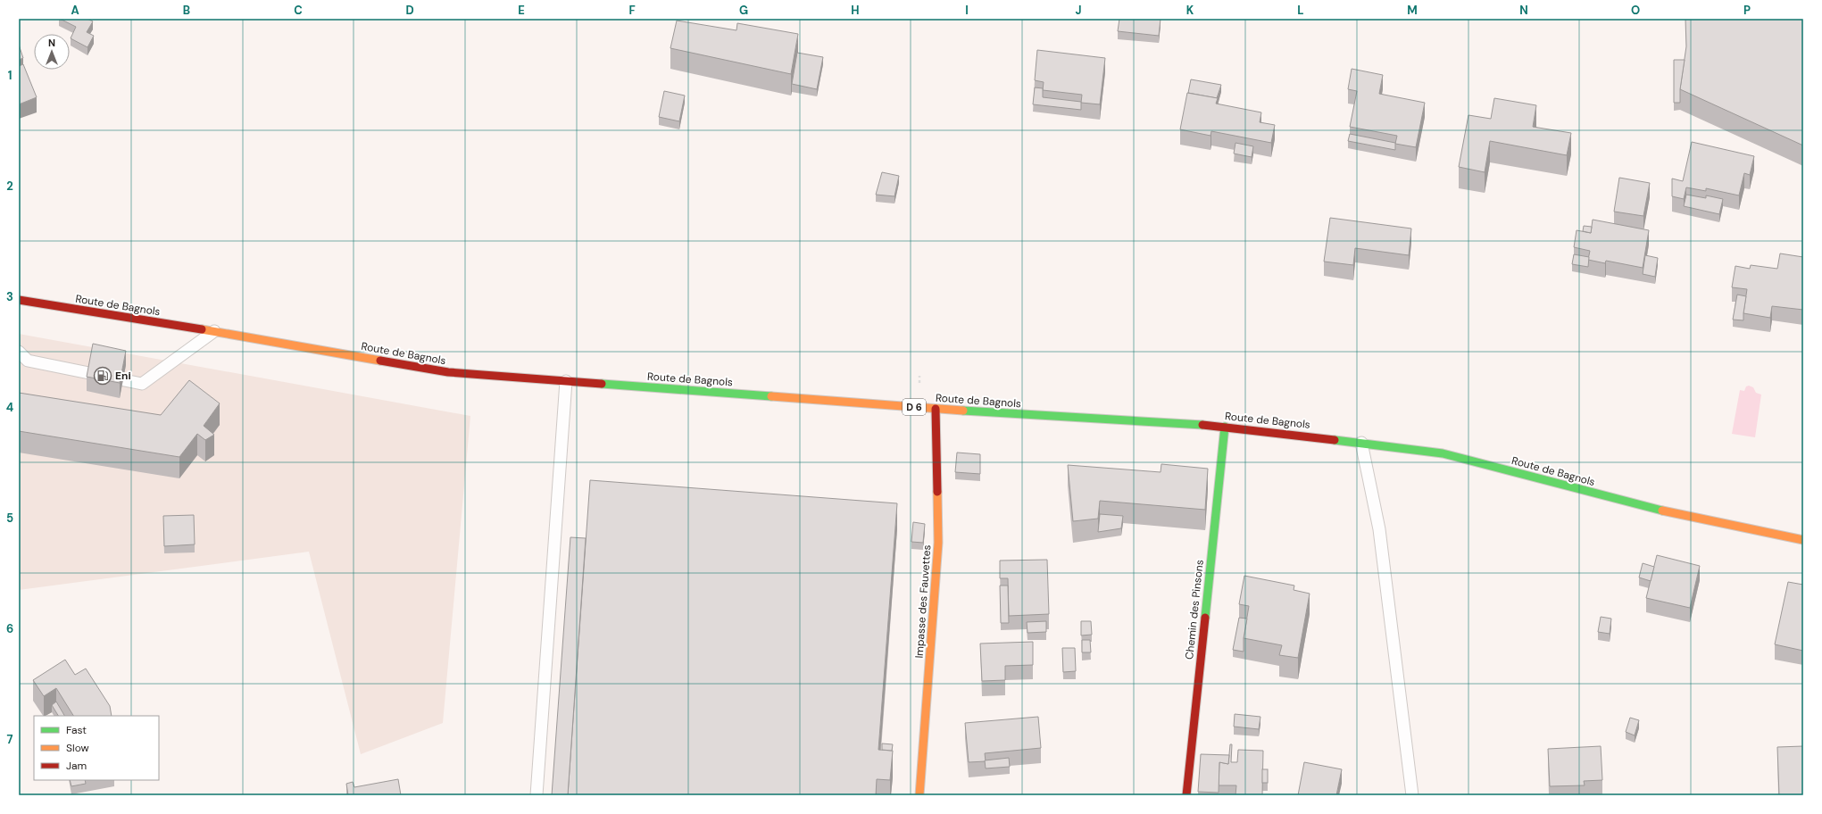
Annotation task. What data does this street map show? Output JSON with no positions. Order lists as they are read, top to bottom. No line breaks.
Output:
{"streets":{"main road":["Route de Bagnols","D 6","Impasse des Fauvettes","Chemin des Pinsons"]},"crossings":[["Route de Bagnols","Impasse des Fauvettes"],["Route de Bagnols","Chemin des Pinsons"]],"places":{"fuel station":["Eni"]},"legend":["Fast","Slow","Jam"],"north":"top","grid":{"columns":["A","B","C","D","E","F","G","H","I","J","K","L","M","N","O","P"],"rows":["1","2","3","4","5","6","7"]}}
